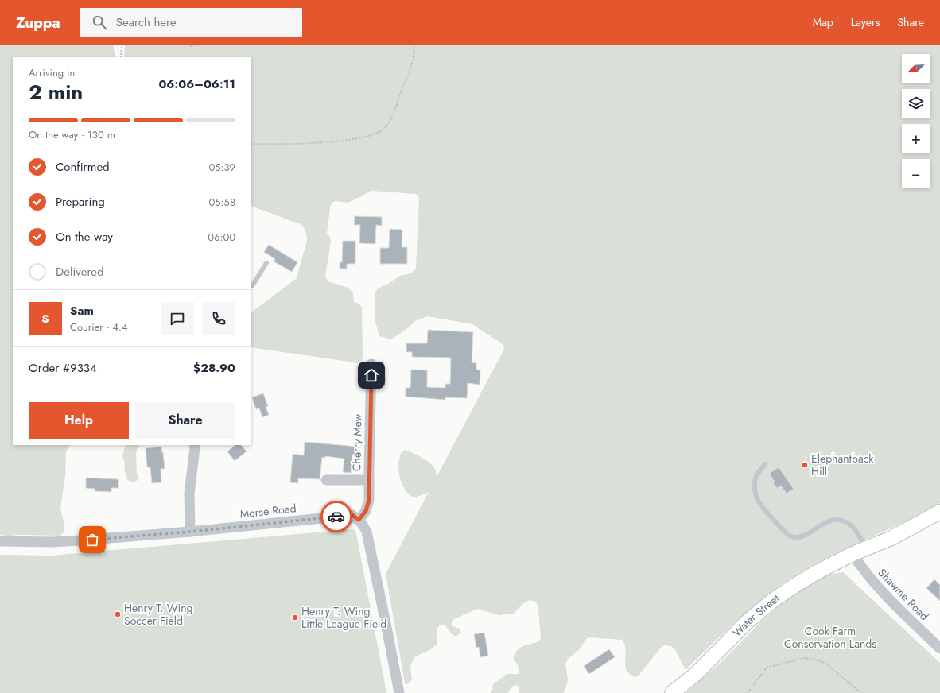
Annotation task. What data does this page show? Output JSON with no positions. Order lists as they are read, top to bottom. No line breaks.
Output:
{"streets":{"main road":["Water Street"],"street":["Cherry Mew","Morse Road","Shawme Road"]},"crossings":[["Cherry Mew","Morse Road"],["Shawme Road","Water Street"]],"parks":["Cook Farm Conservation Lands"],"places":["Elephantback Hill","Henry T. Wing Soccer Field","Henry T. Wing Little League Field"],"north":"bottom left","page":{"header":"Zuppa","search":"Search here","nav":["Map","Layers","Share"],"map_buttons":["+","−"],"heading":["2 min","Arriving in","06:06–06:11"],"panel":["Sam","Courier · 4.4","Order #9334","$28.90"],"bar":"On the way · 130 m","list":[["Confirmed","05:39"],["Preparing","05:58"],["On the way","06:00"],"Delivered"],"round":"S","buttons":["Help","Share"]}}
